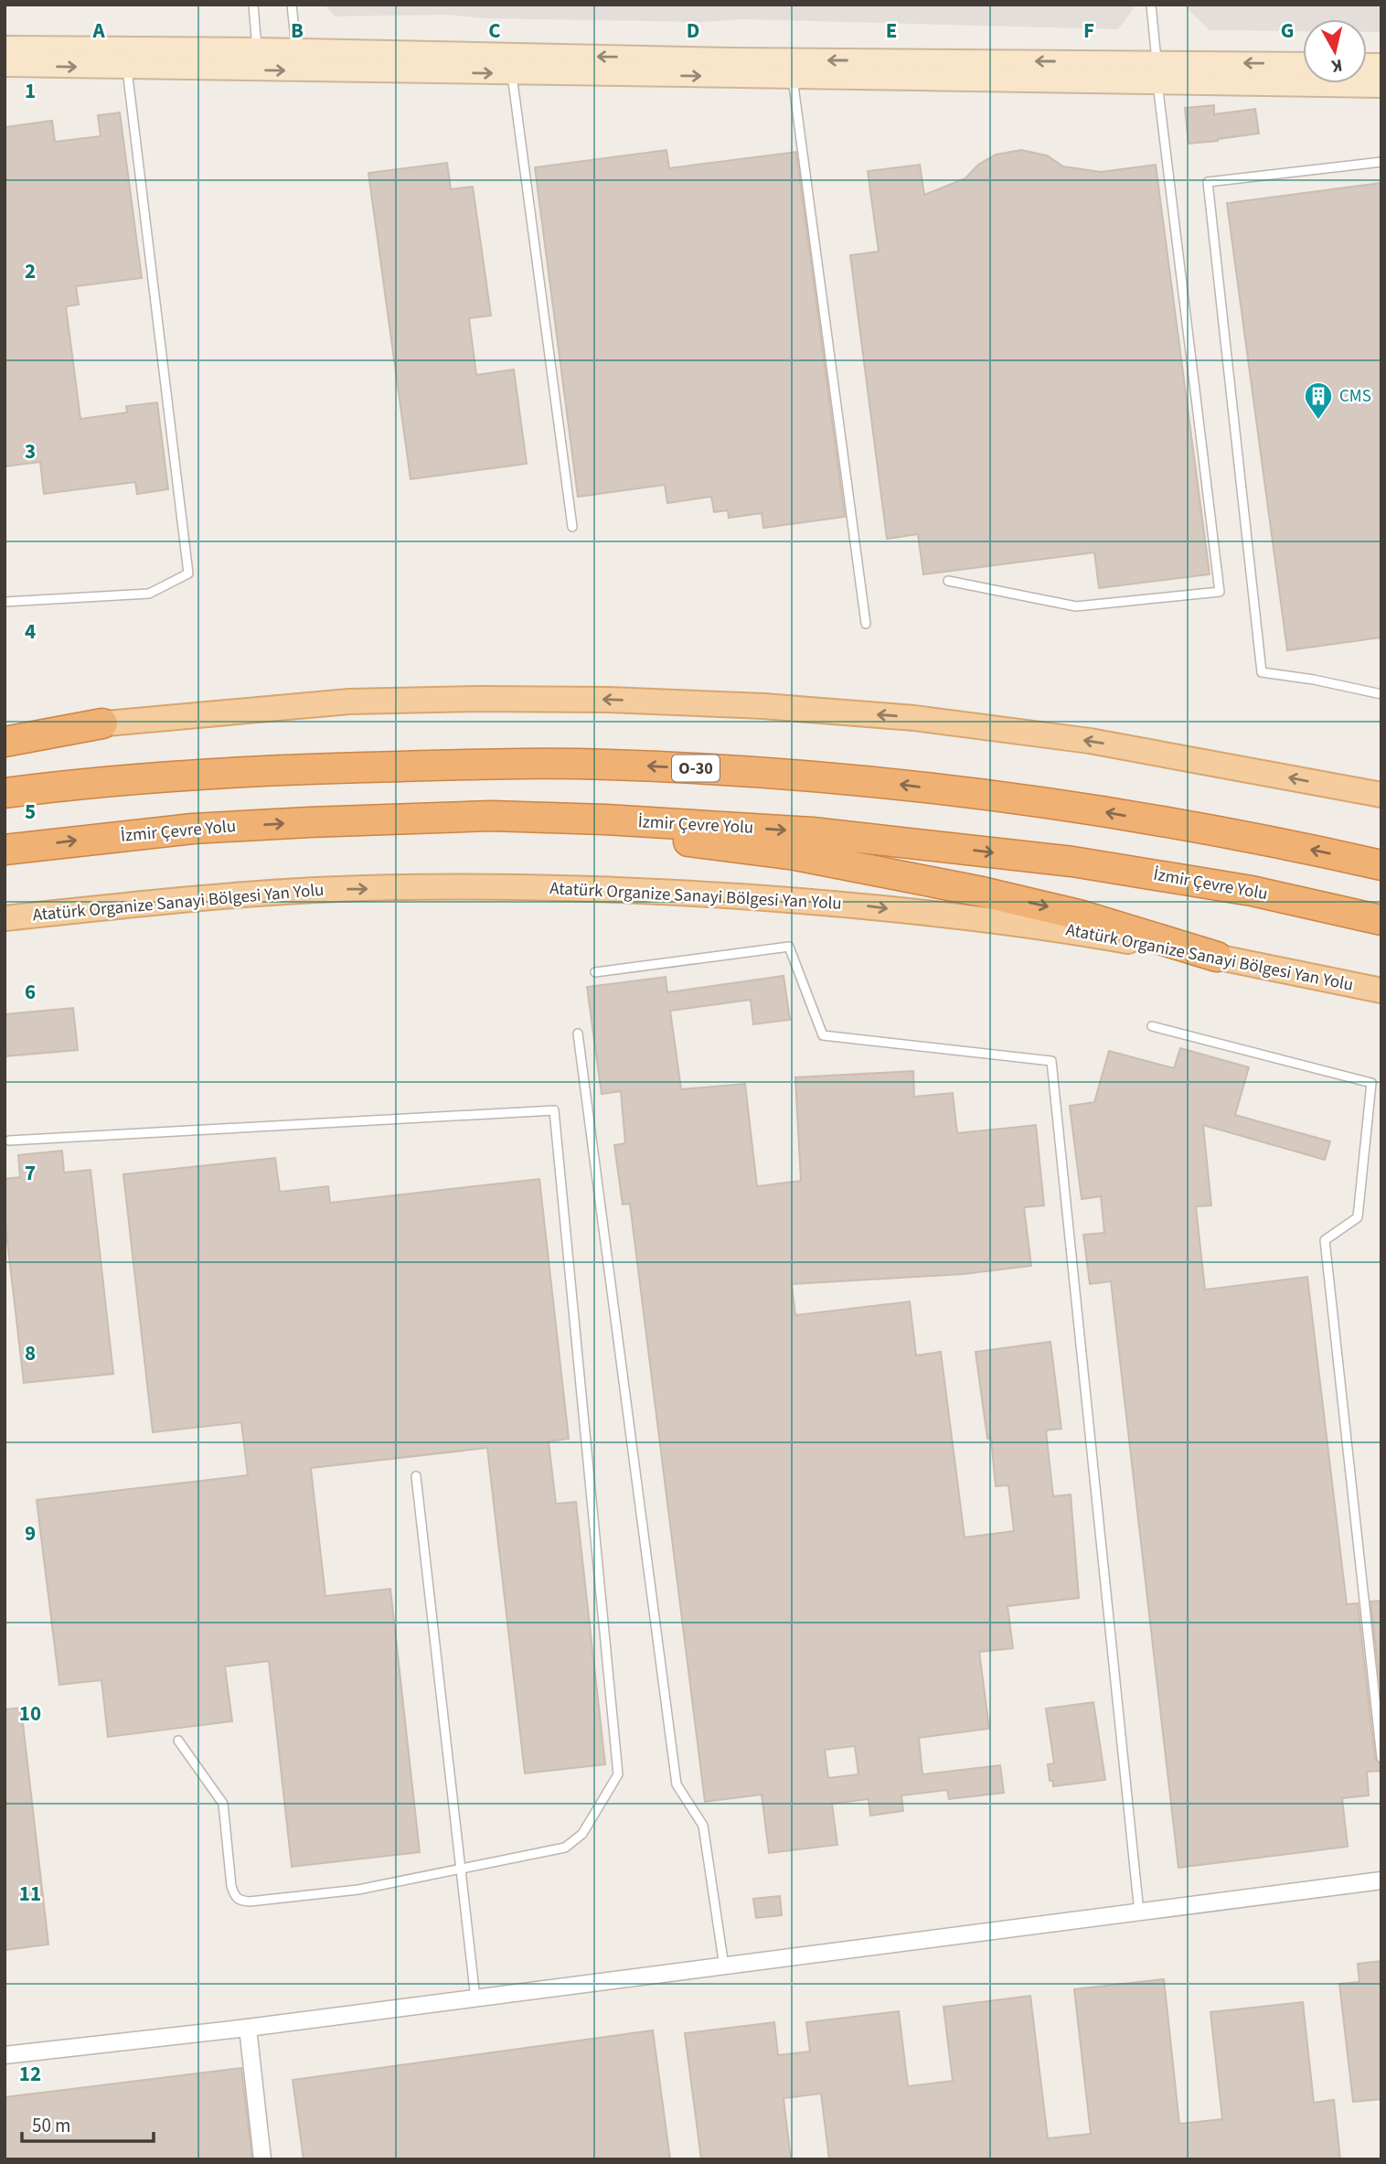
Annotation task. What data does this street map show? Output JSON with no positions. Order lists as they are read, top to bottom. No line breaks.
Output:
{"streets":{"highway":["O-30","İzmir Çevre Yolu"],"main road":["Atatürk Organize Sanayi Bölgesi Yan Yolu"]},"places":{"building":["CMS"]},"scale_bar":"50 m","north":"bottom","grid":{"columns":["A","B","C","D","E","F","G"],"rows":["1","2","3","4","5","6","7","8","9","10","11","12"]}}
